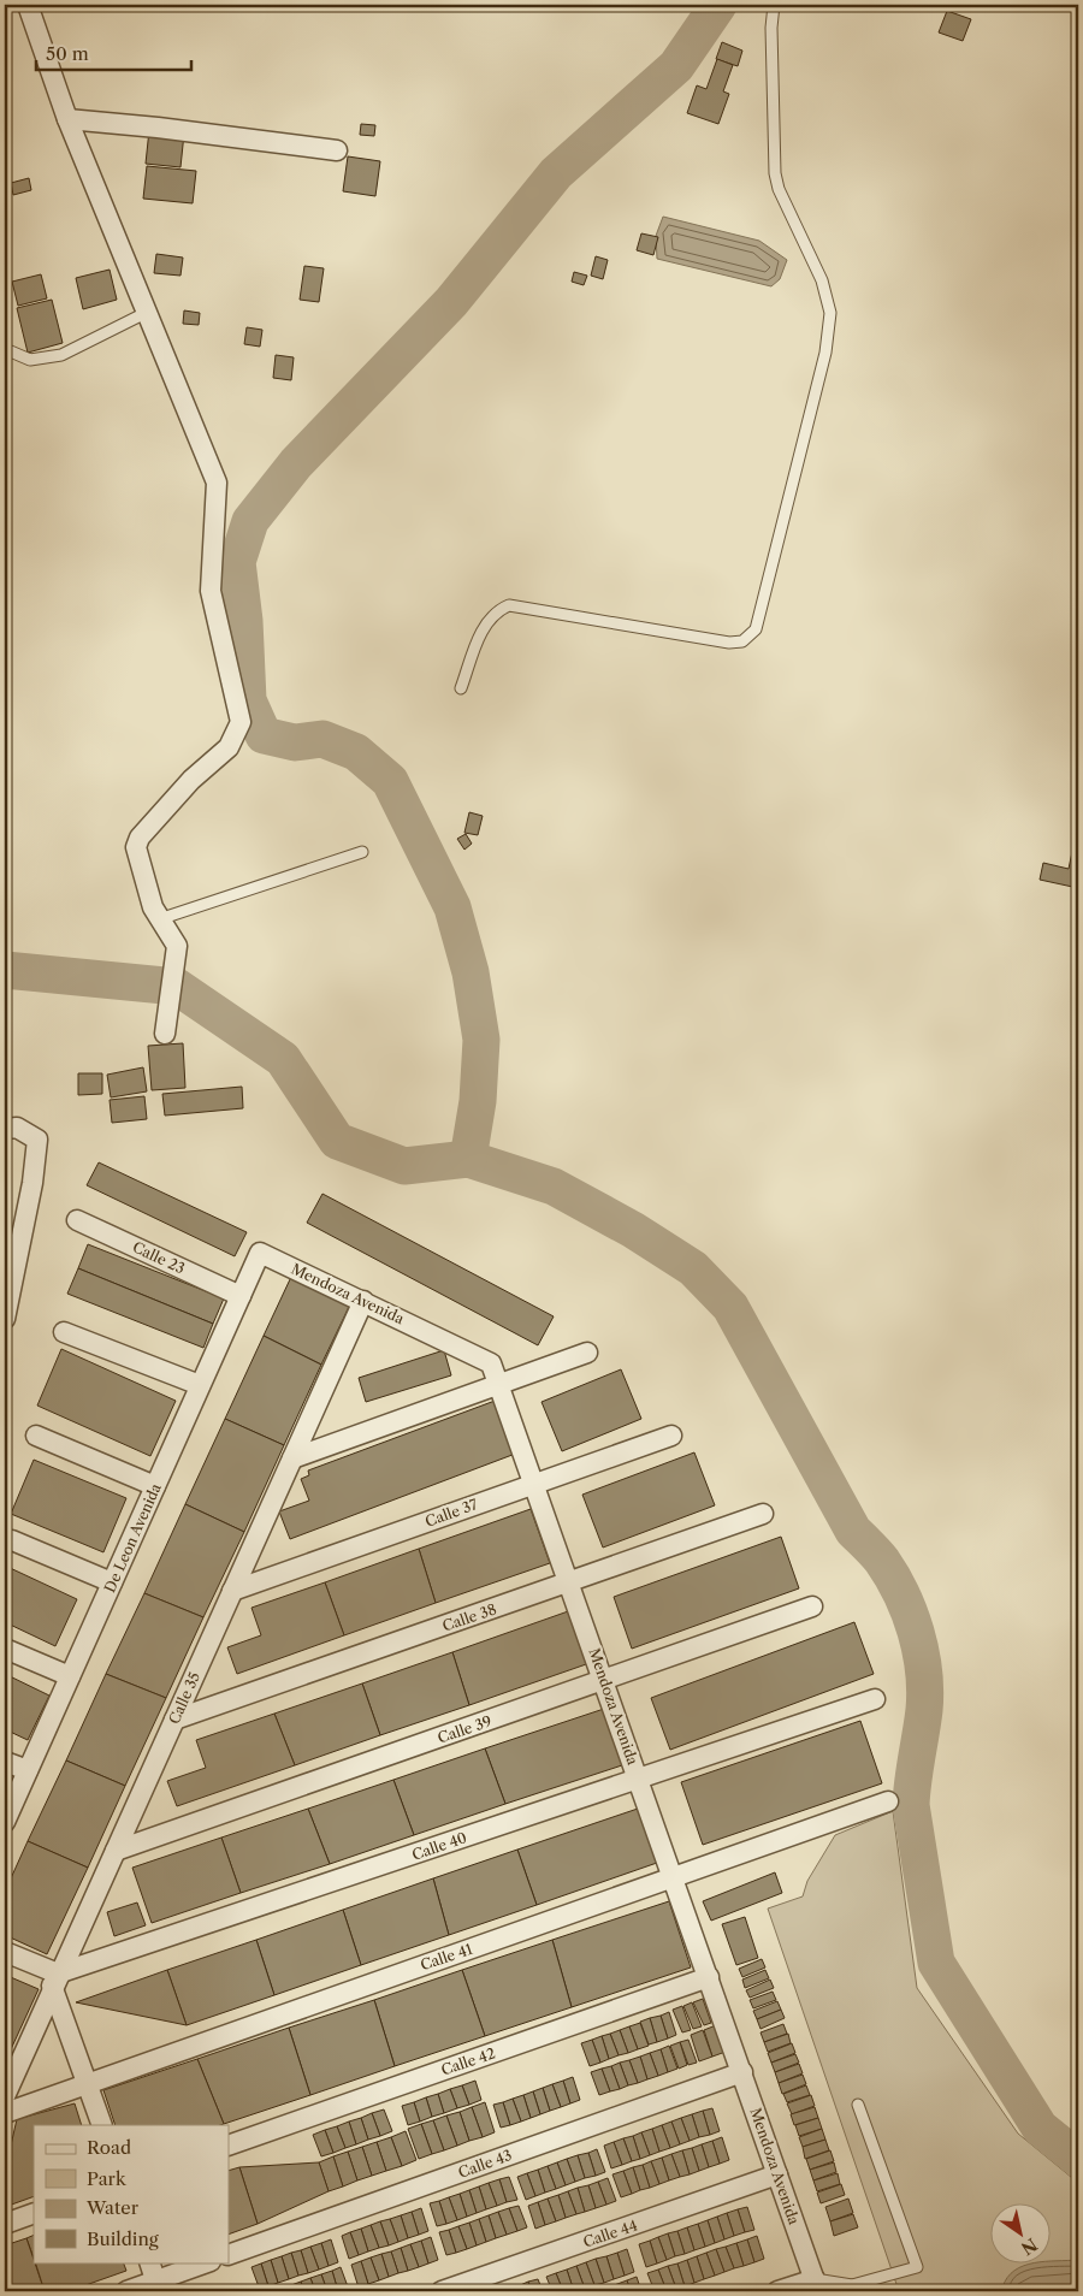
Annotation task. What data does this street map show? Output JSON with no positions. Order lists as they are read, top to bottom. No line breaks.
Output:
{"streets":{"street":["Calle 23","Mendoza Avenida","Calle 37","De Leon Avenida","Calle 38","Calle 35","Calle 39","Calle 40","Calle 41","Calle 42","Calle 43","Calle 44"]},"crossings":[["Calle 23","De Leon Avenida"],["Mendoza Avenida","Calle 37"],["Mendoza Avenida","De Leon Avenida"],["Mendoza Avenida","Calle 38"],["Mendoza Avenida","Calle 35"],["Mendoza Avenida","Calle 39"],["Mendoza Avenida","Calle 40"],["Mendoza Avenida","Calle 41"],["Mendoza Avenida","Calle 42"],["Mendoza Avenida","Calle 43"],["Mendoza Avenida","Calle 44"],["Calle 37","Calle 35"],["Calle 38","Calle 35"],["Calle 35","Calle 39"],["Calle 35","Calle 40"]],"legend":["Road","Park","Water","Building"],"scale_bar":"50 m","north":"bottom right"}
